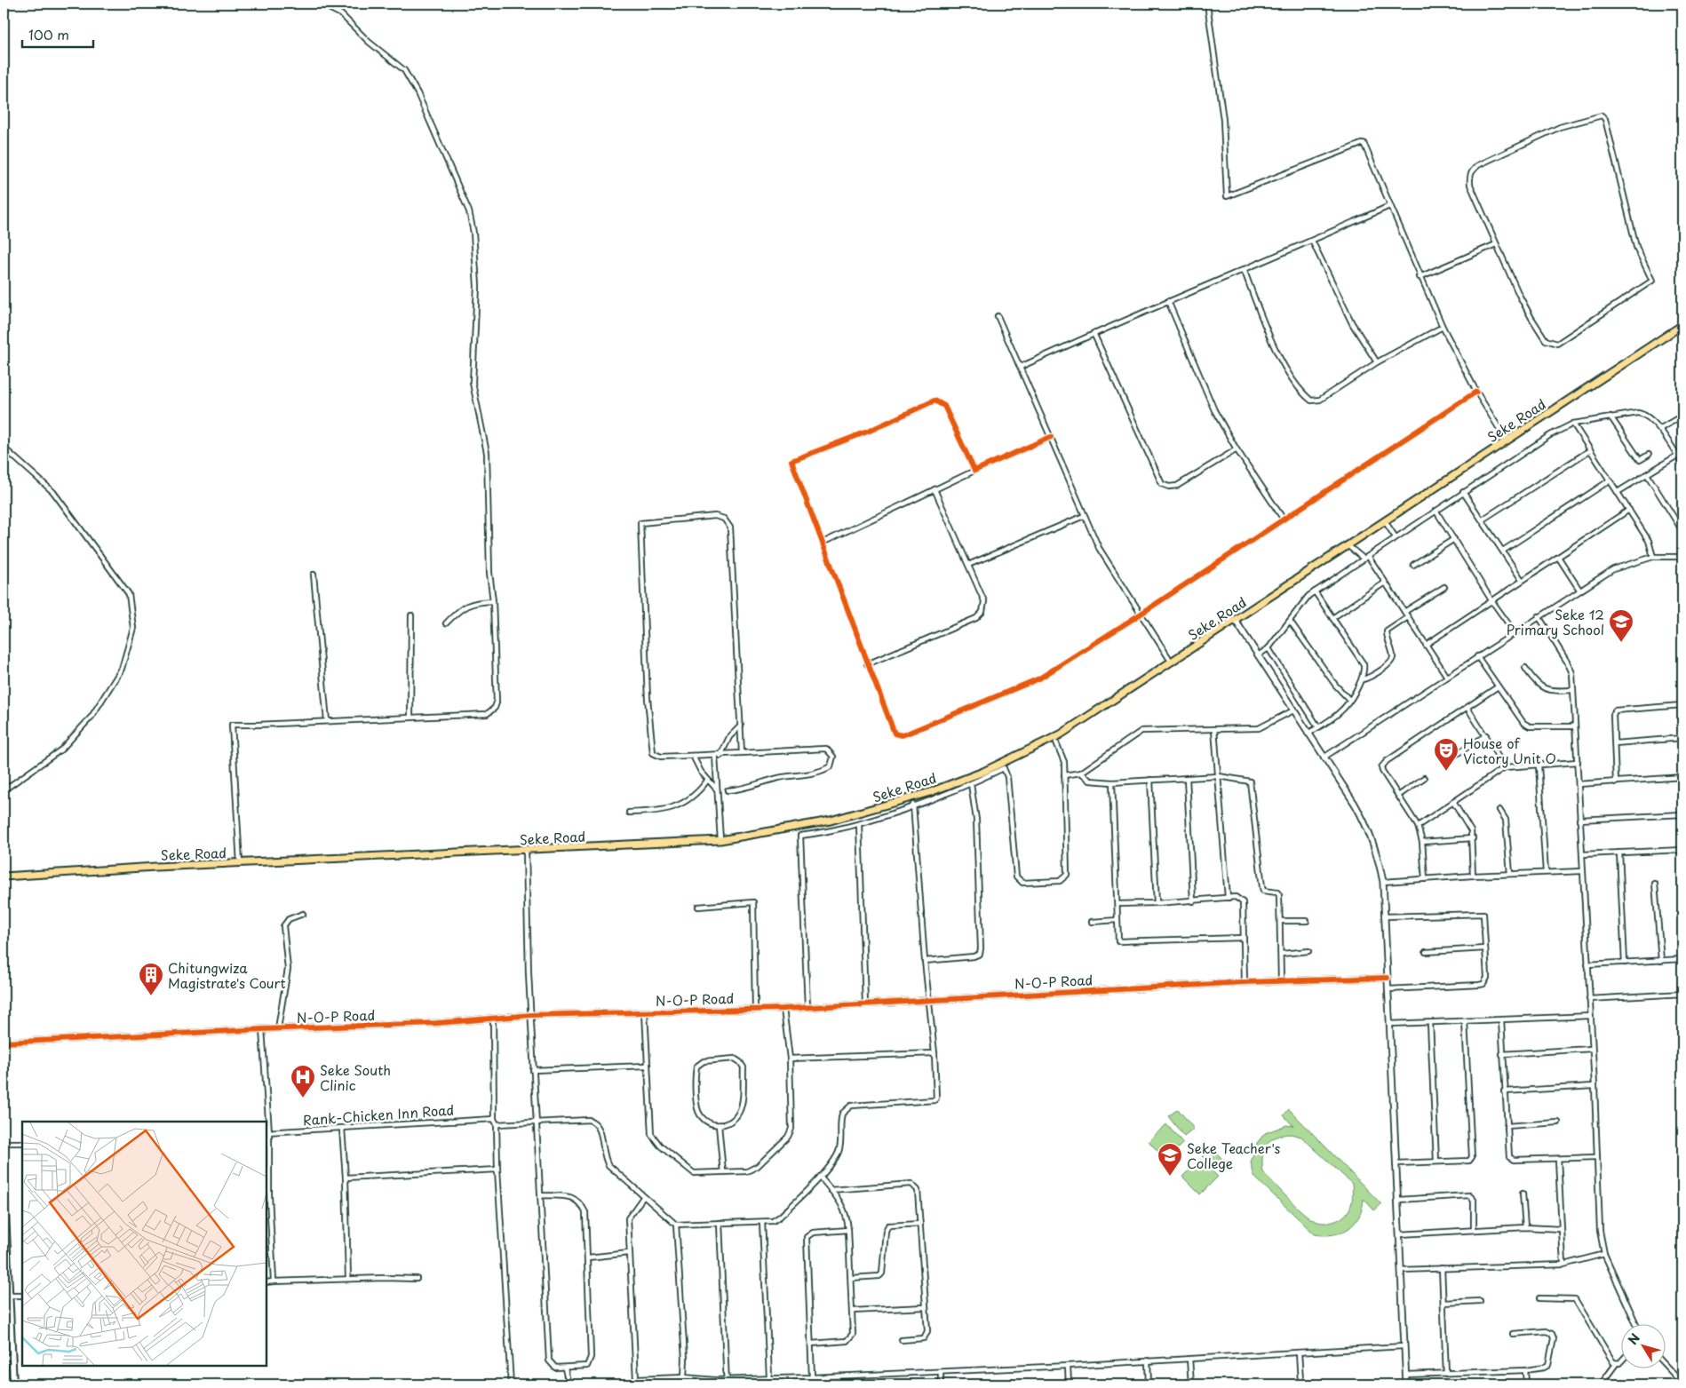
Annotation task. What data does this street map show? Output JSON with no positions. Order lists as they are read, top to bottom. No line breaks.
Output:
{"streets":{"main road":["Seke Road"],"street":["N-O-P Road","Rank-Chicken Inn Road"]},"places":{"school or university":["Seke 12 Primary School","Seke Teacher's College"],"theatre":["House of Victory Unit O"],"building":["Chitungwiza Magistrate's Court"],"hospital":["Seke South Clinic"]},"scale_bar":"100 m","north":"top left"}
